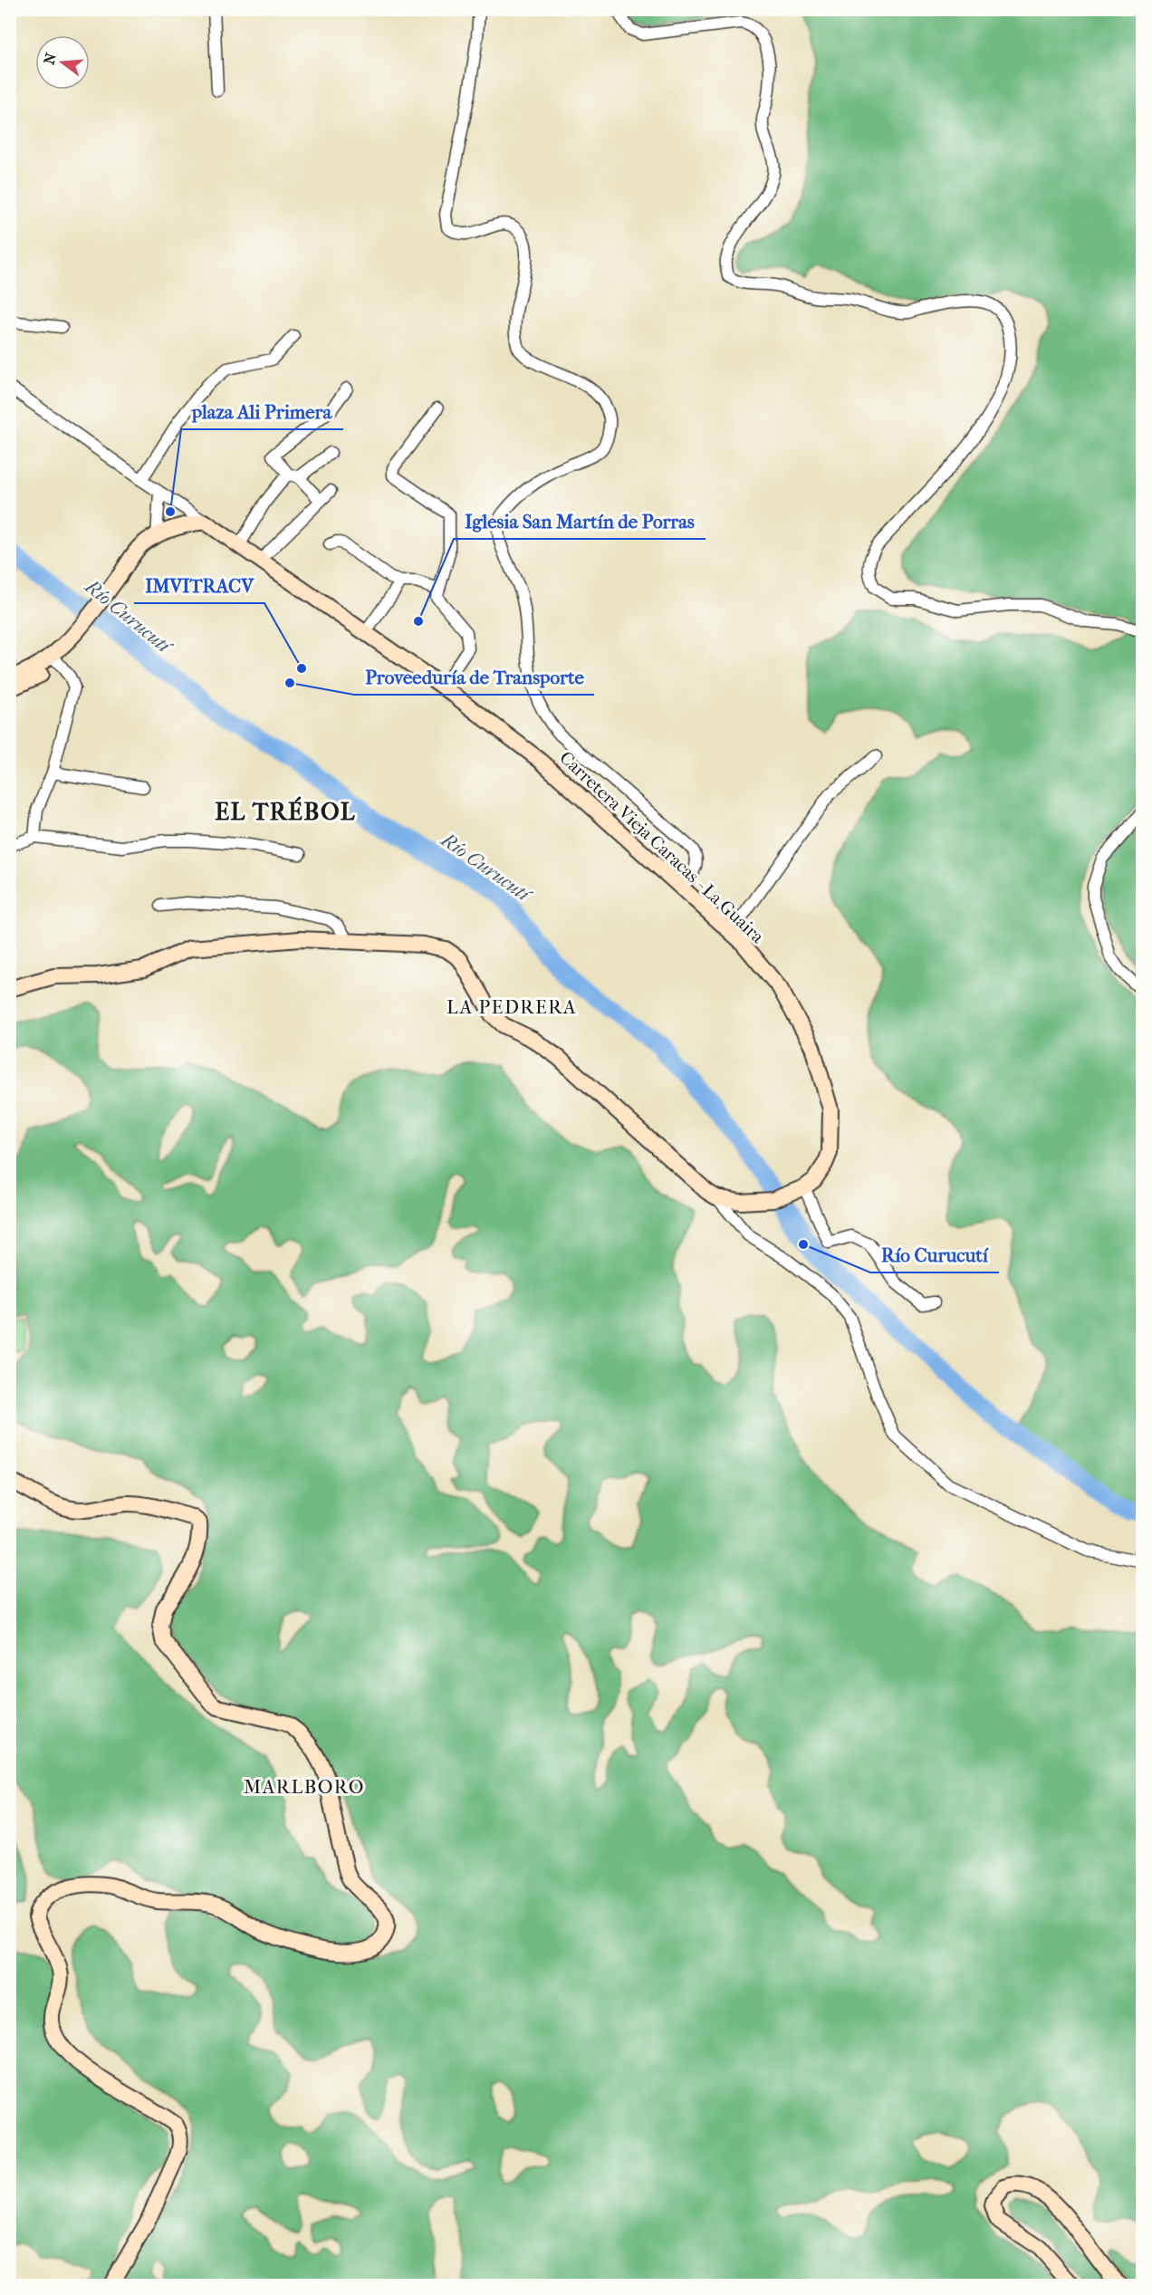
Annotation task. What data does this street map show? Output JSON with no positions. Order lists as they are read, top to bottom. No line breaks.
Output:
{"streets":{"main road":["Carretera Vieja Caracas - La Guaira"]},"districts":["EL TRÉBOL","LA PEDRERA","MARLBORO"],"water":["Río Curucutí"],"places":["plaza Ali Primera","Iglesia San Martín de Porras","IMVITRACV","Proveeduría de Transporte","Río Curucutí"],"north":"left"}
